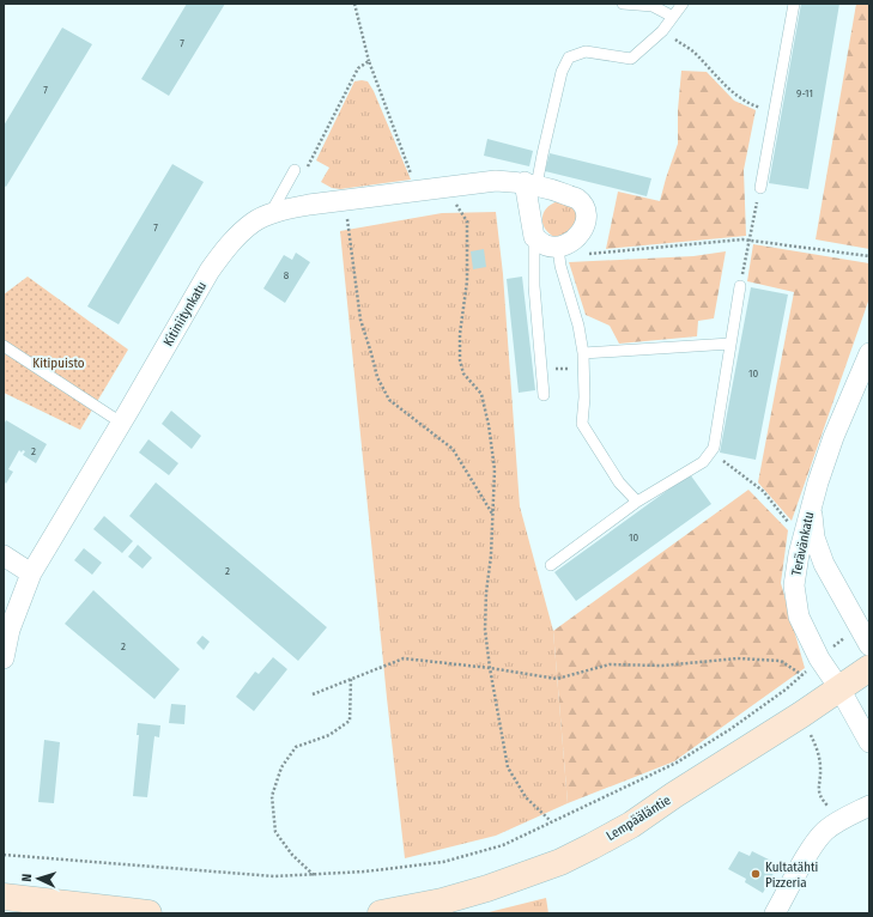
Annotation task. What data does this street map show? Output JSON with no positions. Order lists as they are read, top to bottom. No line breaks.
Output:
{"streets":{"main road":["Lempääläntie"],"street":["Kitiniitynkatu","Terävänkatu"]},"crossings":[["Terävänkatu","Lempääläntie"]],"parks":["Kitipuisto"],"places":["Kultatähti Pizzeria"],"house_numbers":["7","7","9-11","7","8","10","2","10","2","2"],"north":"left"}
